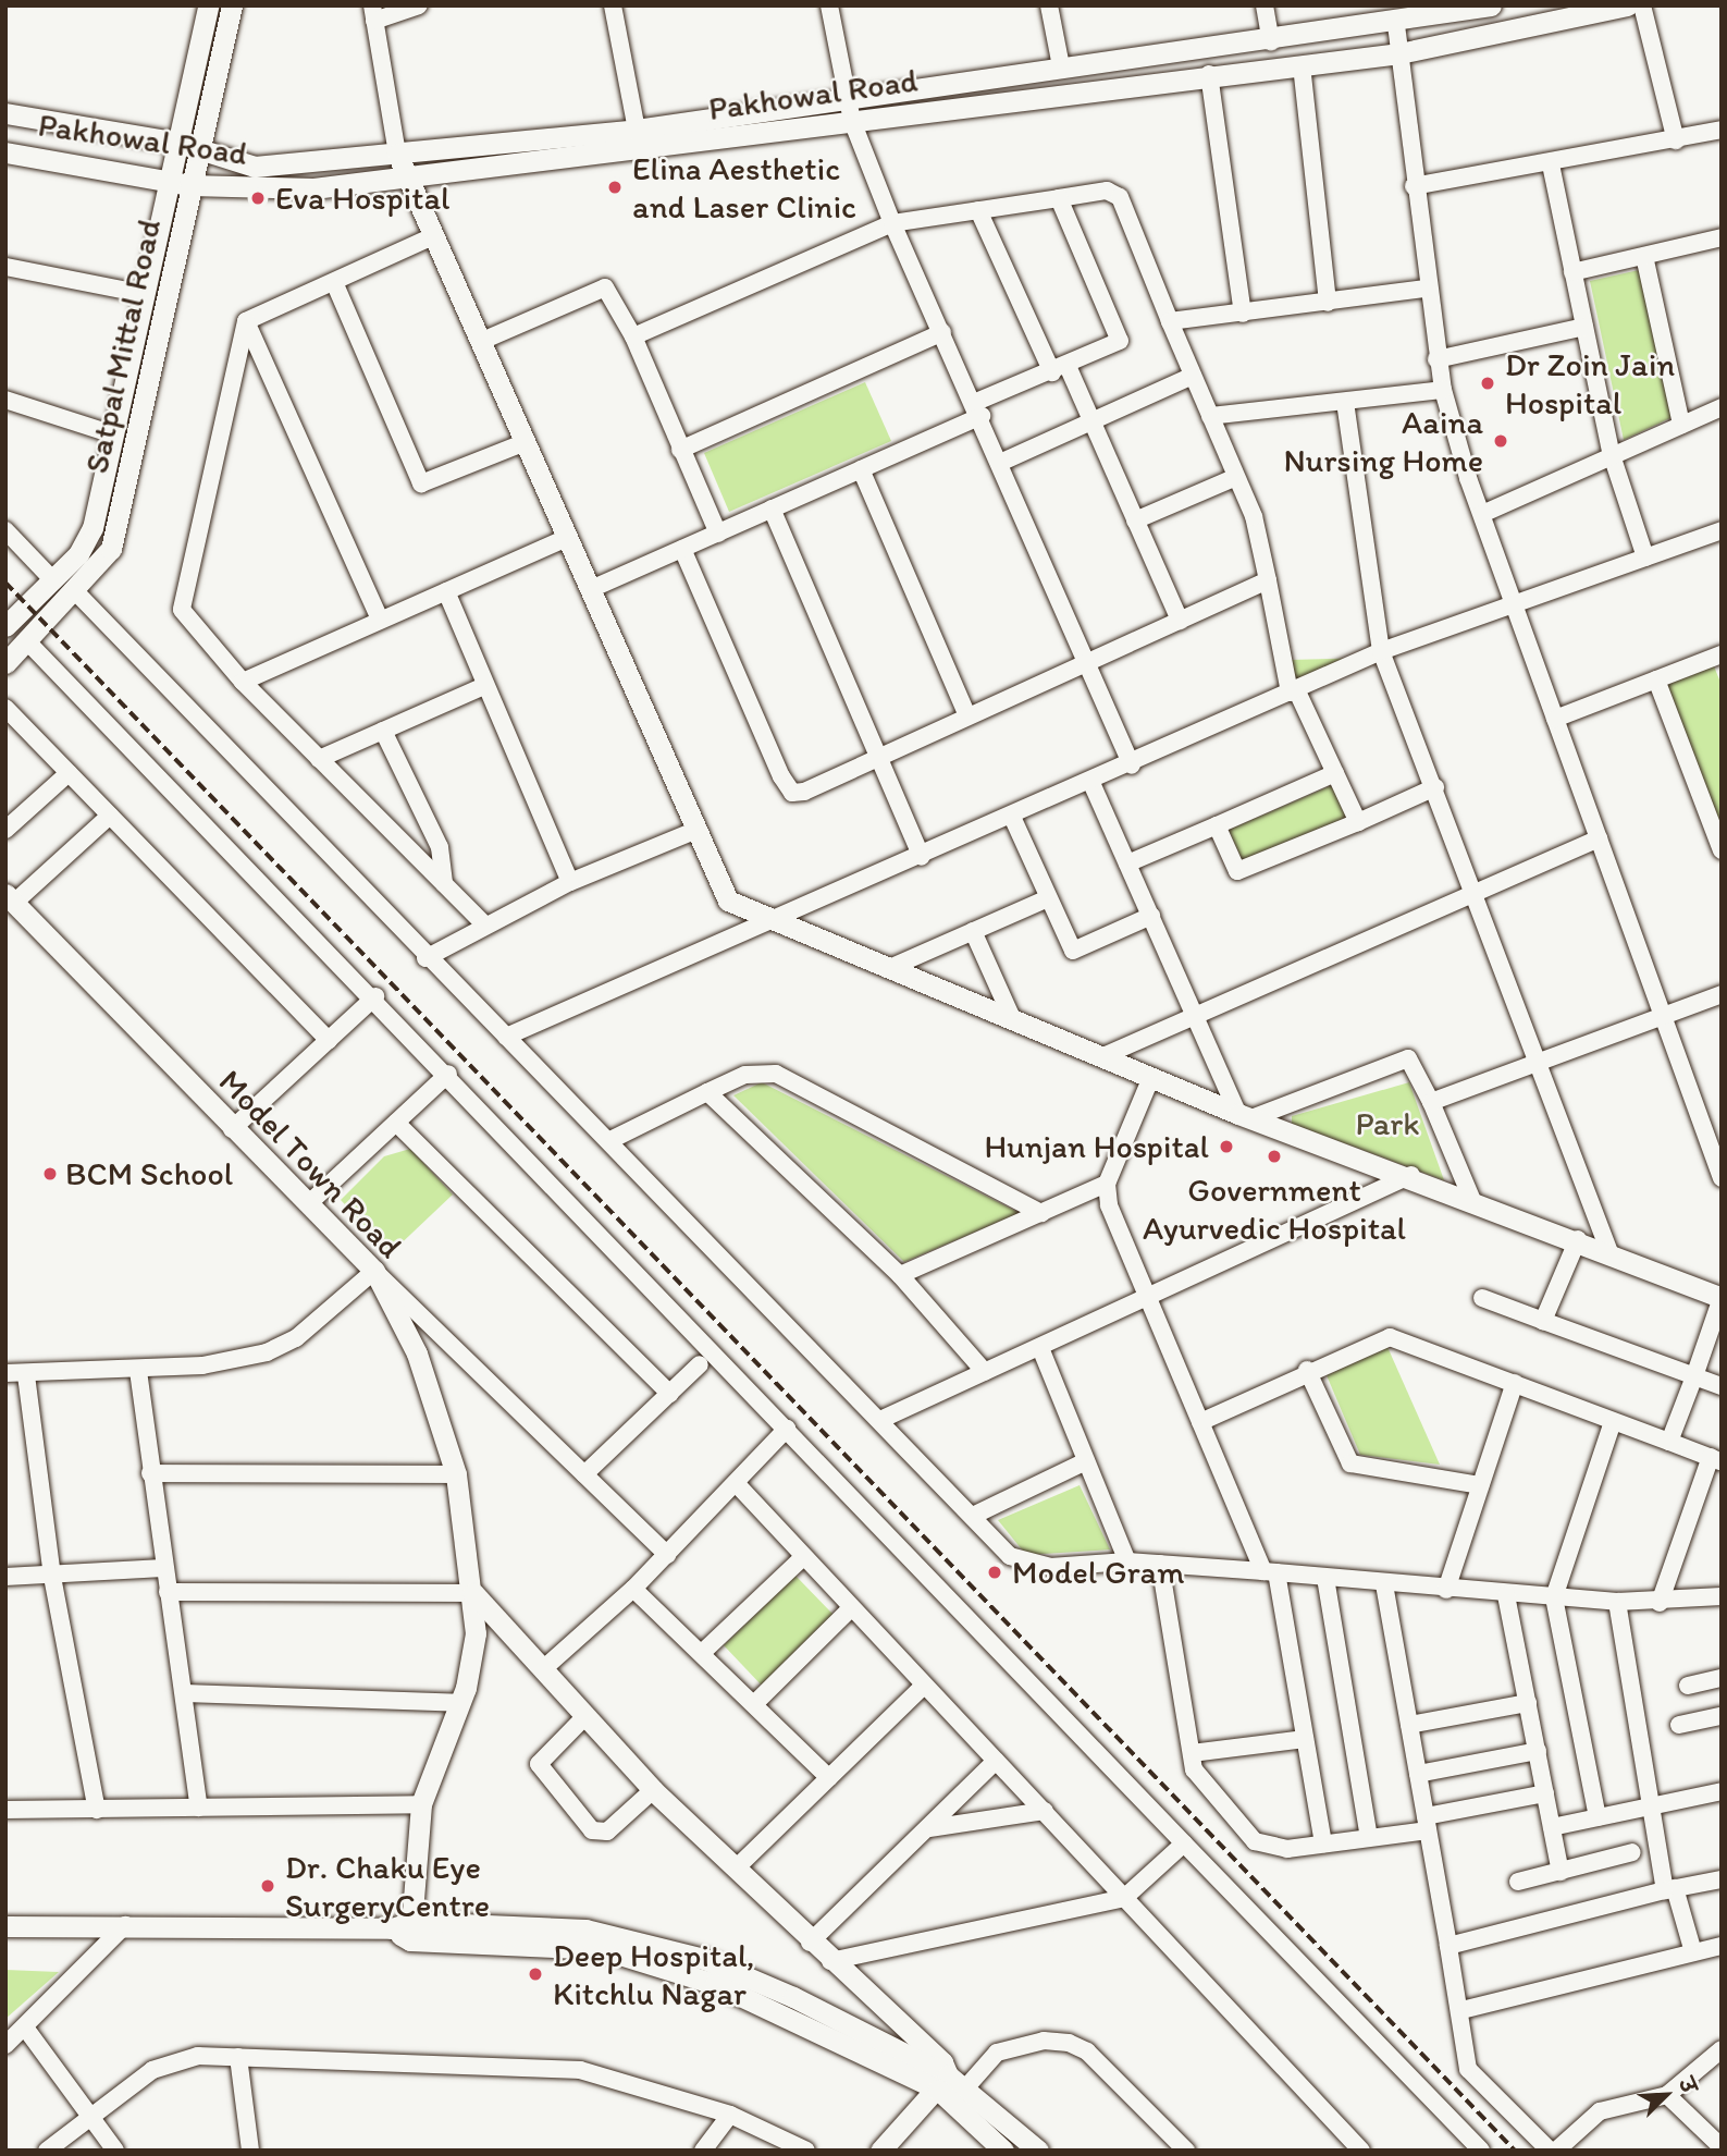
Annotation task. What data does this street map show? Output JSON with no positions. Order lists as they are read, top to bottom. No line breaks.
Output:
{"streets":{"street":["Pakhowal Road","Satpal Mittal Road","Model Town Road"]},"crossings":[["Pakhowal Road","Satpal Mittal Road"]],"parks":["Park"],"places":["Elina Aesthetic and Laser Clinic","Eva Hospital","Dr Zoin Jain Hospital","Aaina Nursing Home","Hunjan Hospital","Government Ayurvedic Hospital","BCM School","Model Gram","Dr. Chaku Eye SurgeryCentre","Deep Hospital, Kitchlu Nagar"],"north":"top right"}
